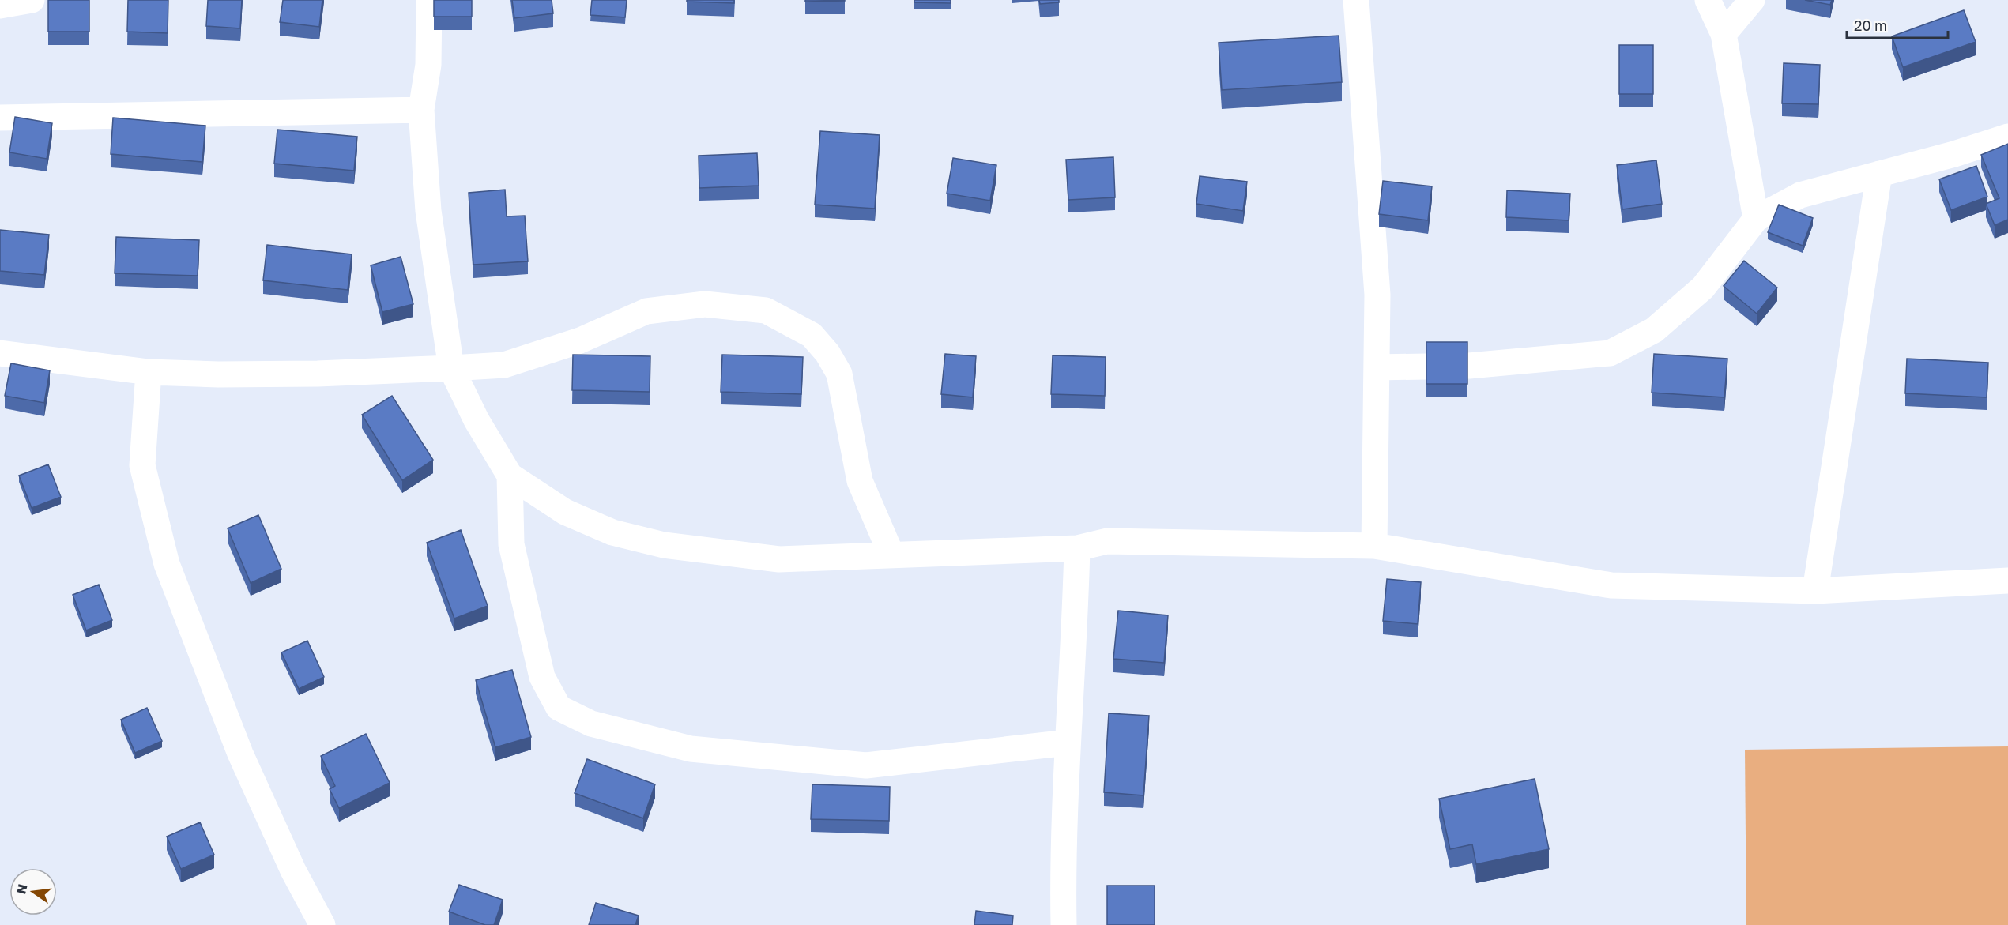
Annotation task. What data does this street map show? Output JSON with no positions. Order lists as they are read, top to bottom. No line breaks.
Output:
{"scale_bar":"20 m","north":"left"}
